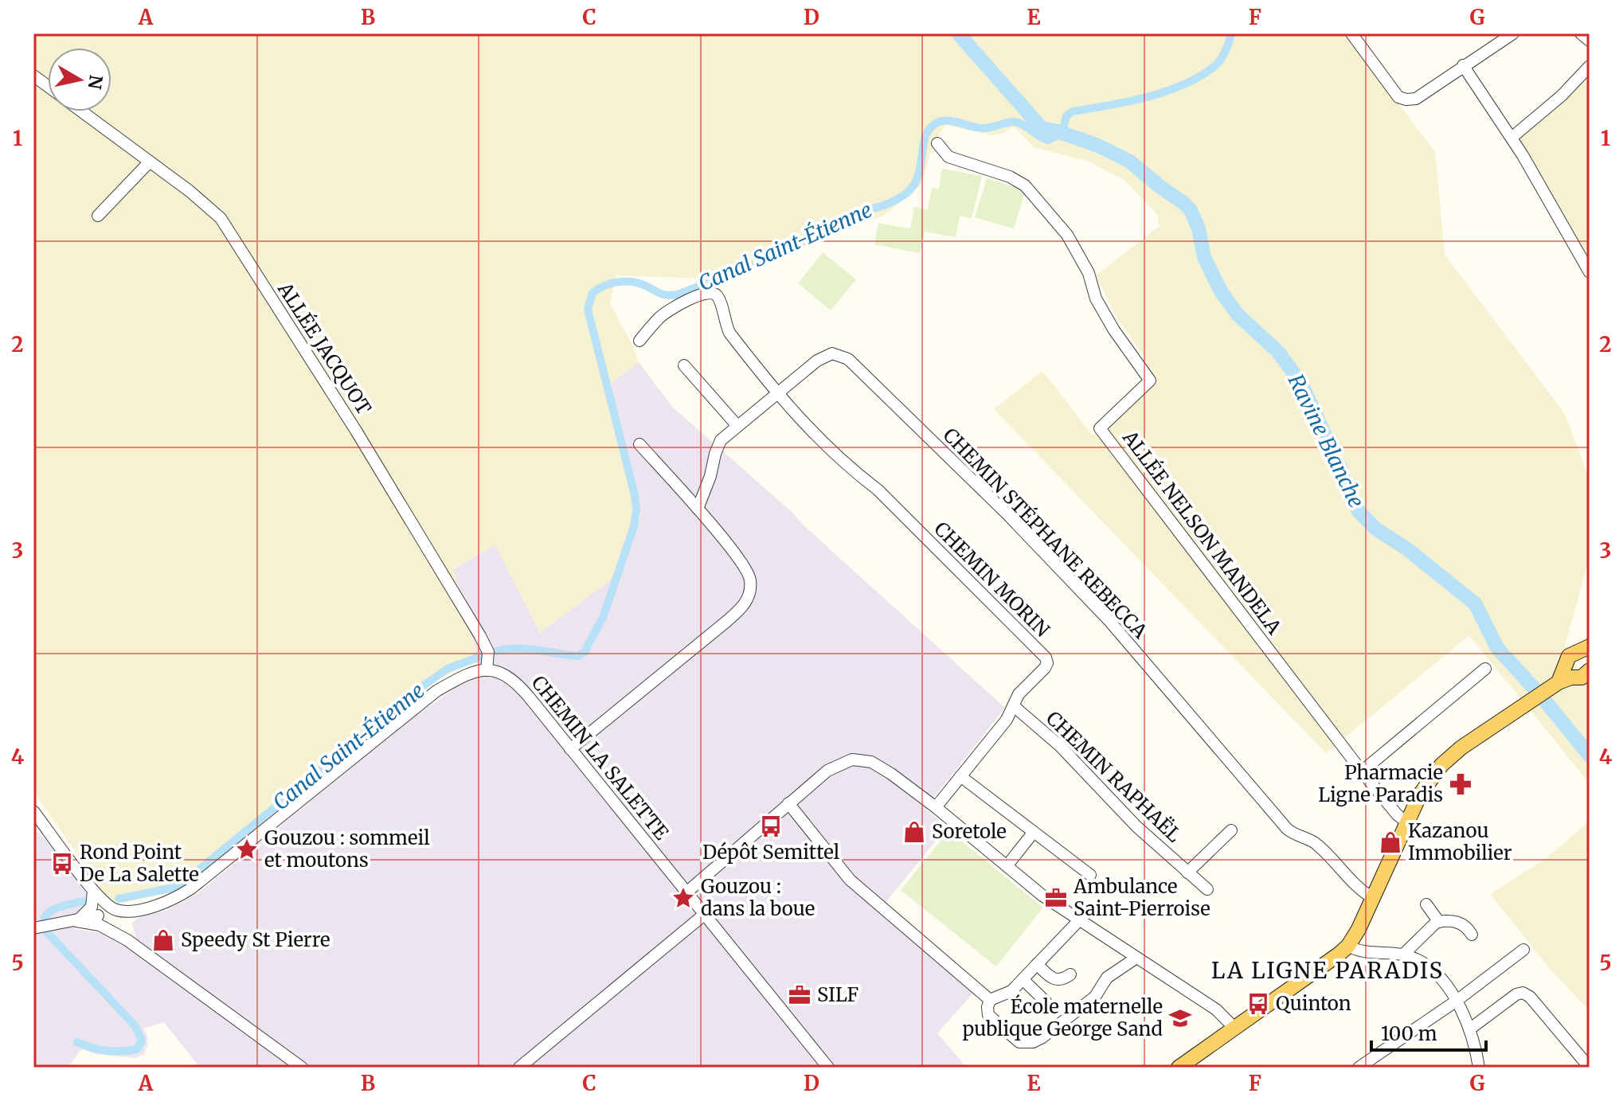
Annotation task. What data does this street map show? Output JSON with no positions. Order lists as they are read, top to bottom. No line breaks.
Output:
{"streets":{"street":["ALLÉE JACQUOT","ALLÉE NELSON MANDELA","CHEMIN STÉPHANE REBECCA","CHEMIN MORIN","CHEMIN LA SALETTE","CHEMIN RAPHAËL"]},"crossings":[["ALLÉE JACQUOT","CHEMIN LA SALETTE"],["CHEMIN STÉPHANE REBECCA","CHEMIN MORIN"],["CHEMIN MORIN","CHEMIN RAPHAËL"]],"districts":["LA LIGNE PARADIS"],"water":["Canal Saint-Étienne","Ravine Blanche"],"places":{"pharmacy":["Pharmacie Ligne Paradis"],"bus stop":["Dépôt Semittel","Rond Point De La Salette","Quinton"],"shop":["Soretole","Kazanou Immobilier","Speedy St Pierre"],"place":["Gouzou : sommeil et moutons","Gouzou : dans la boue"],"office":["Ambulance Saint-Pierroise","SILF"],"school or university":["École maternelle publique George Sand"]},"scale_bar":"100 m","north":"right","grid":{"columns":["A","B","C","D","E","F","G"],"rows":["1","2","3","4","5"]}}
